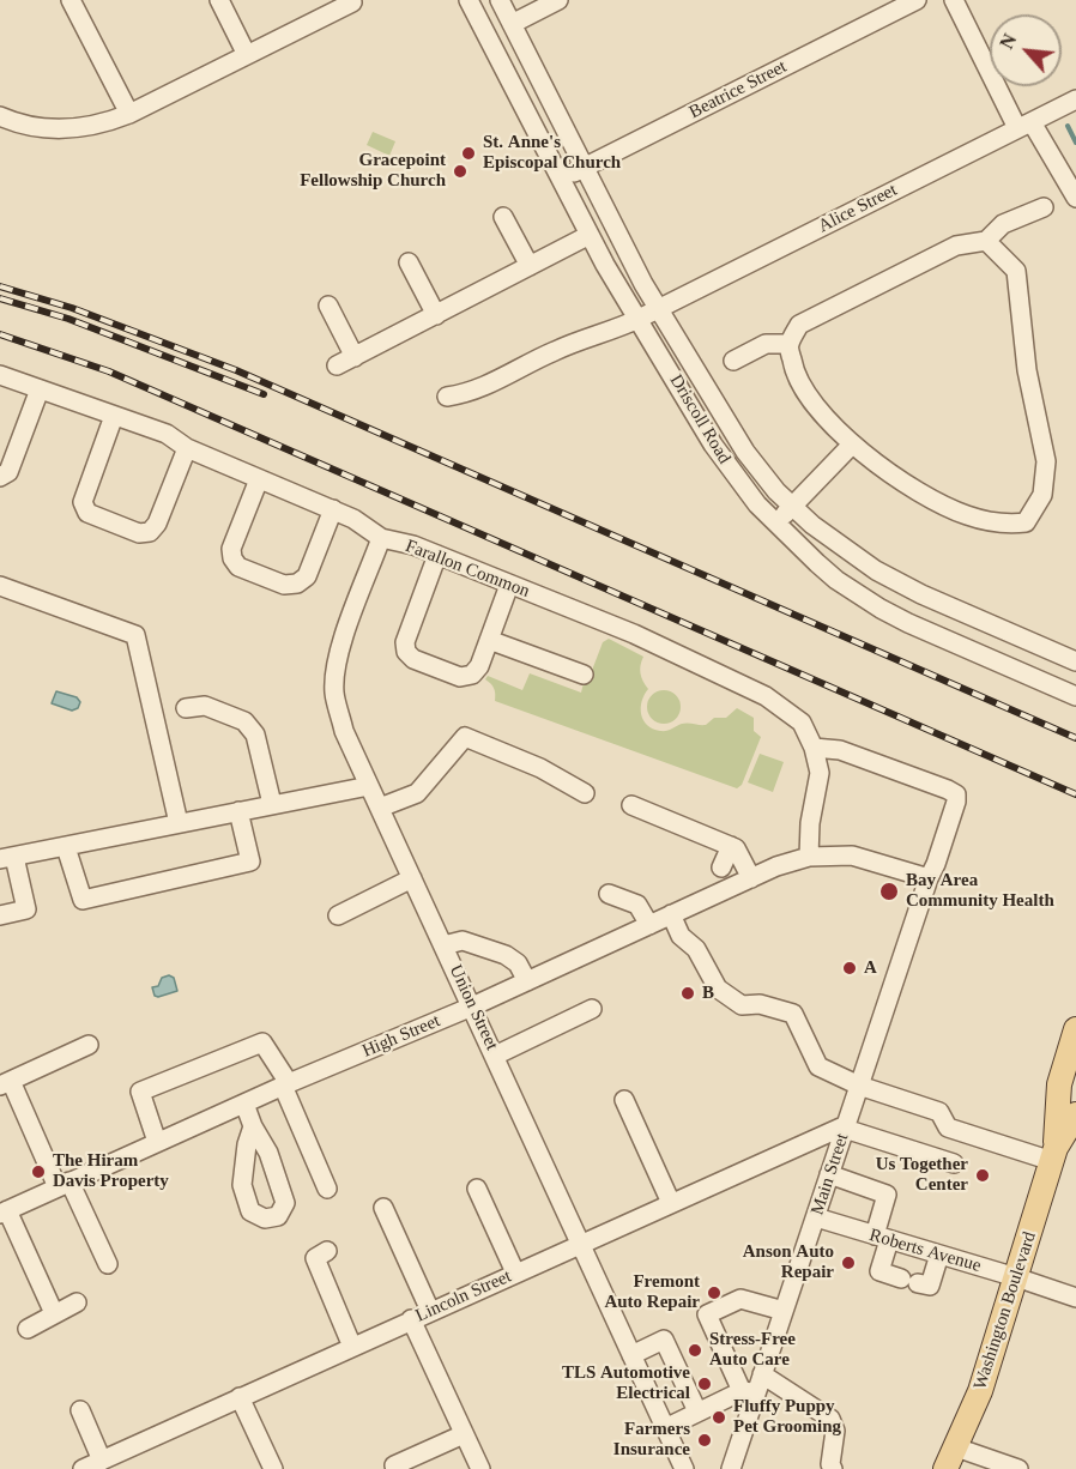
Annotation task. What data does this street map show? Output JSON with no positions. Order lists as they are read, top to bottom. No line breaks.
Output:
{"streets":{"main road":["Washington Boulevard"],"street":["Beatrice Street","Alice Street","Driscoll Road","Farallon Common","Union Street","High Street","Main Street","Roberts Avenue","Lincoln Street"]},"crossings":[["Beatrice Street","Driscoll Road"],["Alice Street","Driscoll Road"],["Farallon Common","Union Street"],["Farallon Common","High Street"],["Farallon Common","Main Street"],["Union Street","High Street"],["Union Street","Lincoln Street"],["High Street","Main Street"],["Main Street","Roberts Avenue"],["Main Street","Lincoln Street"],["Roberts Avenue","Washington Boulevard"]],"places":["St. Anne's Episcopal Church","Gracepoint Fellowship Church","Bay Area Community Health","A","B","The Hiram Davis Property","Us Together Center","Anson Auto Repair","Fremont Auto Repair","Stress-Free Auto Care","TLS Automotive Electrical","Fluffy Puppy Pet Grooming","Farmers Insurance"],"north":"top left"}
